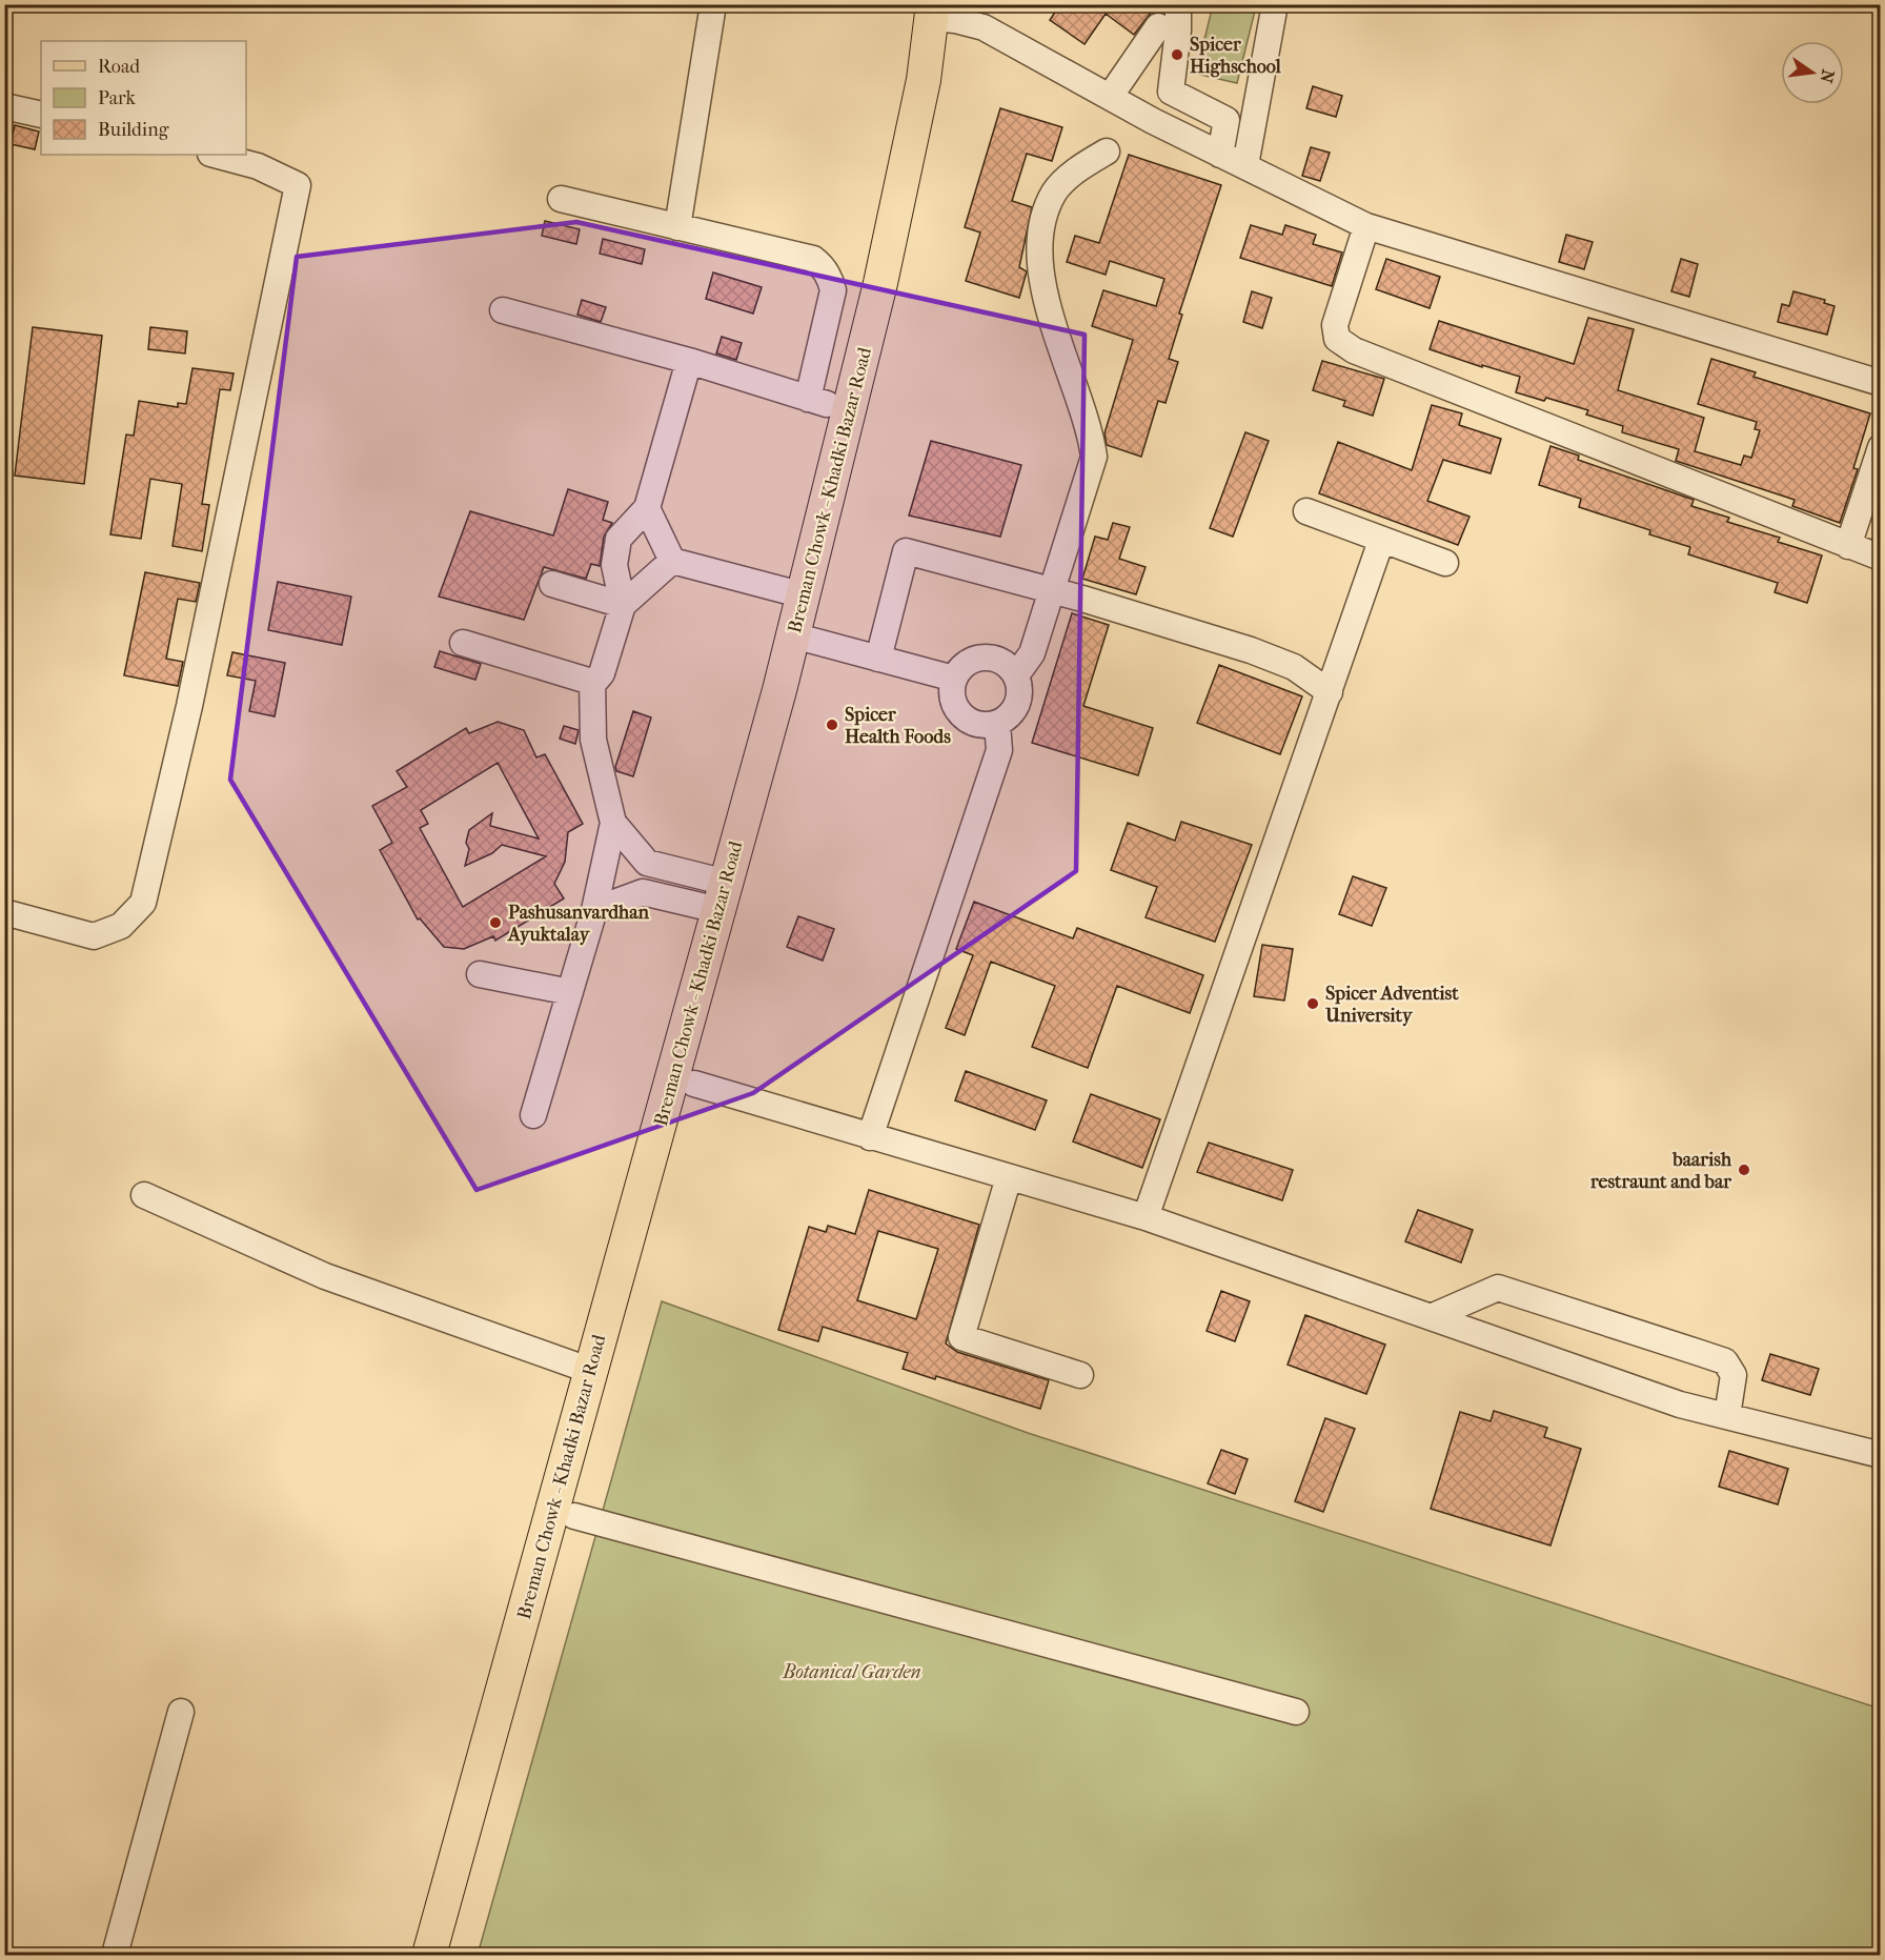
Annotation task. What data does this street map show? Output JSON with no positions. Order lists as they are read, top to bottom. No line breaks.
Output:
{"streets":{"main road":["Breman Chowk - Khadki Bazar Road"]},"parks":["Botanical Garden"],"places":["Spicer Highschool","Spicer Health Foods","Pashusanvardhan Ayuktalay","Spicer Adventist University","baarish restraunt and bar"],"legend":["Road","Park","Building"],"north":"right"}
